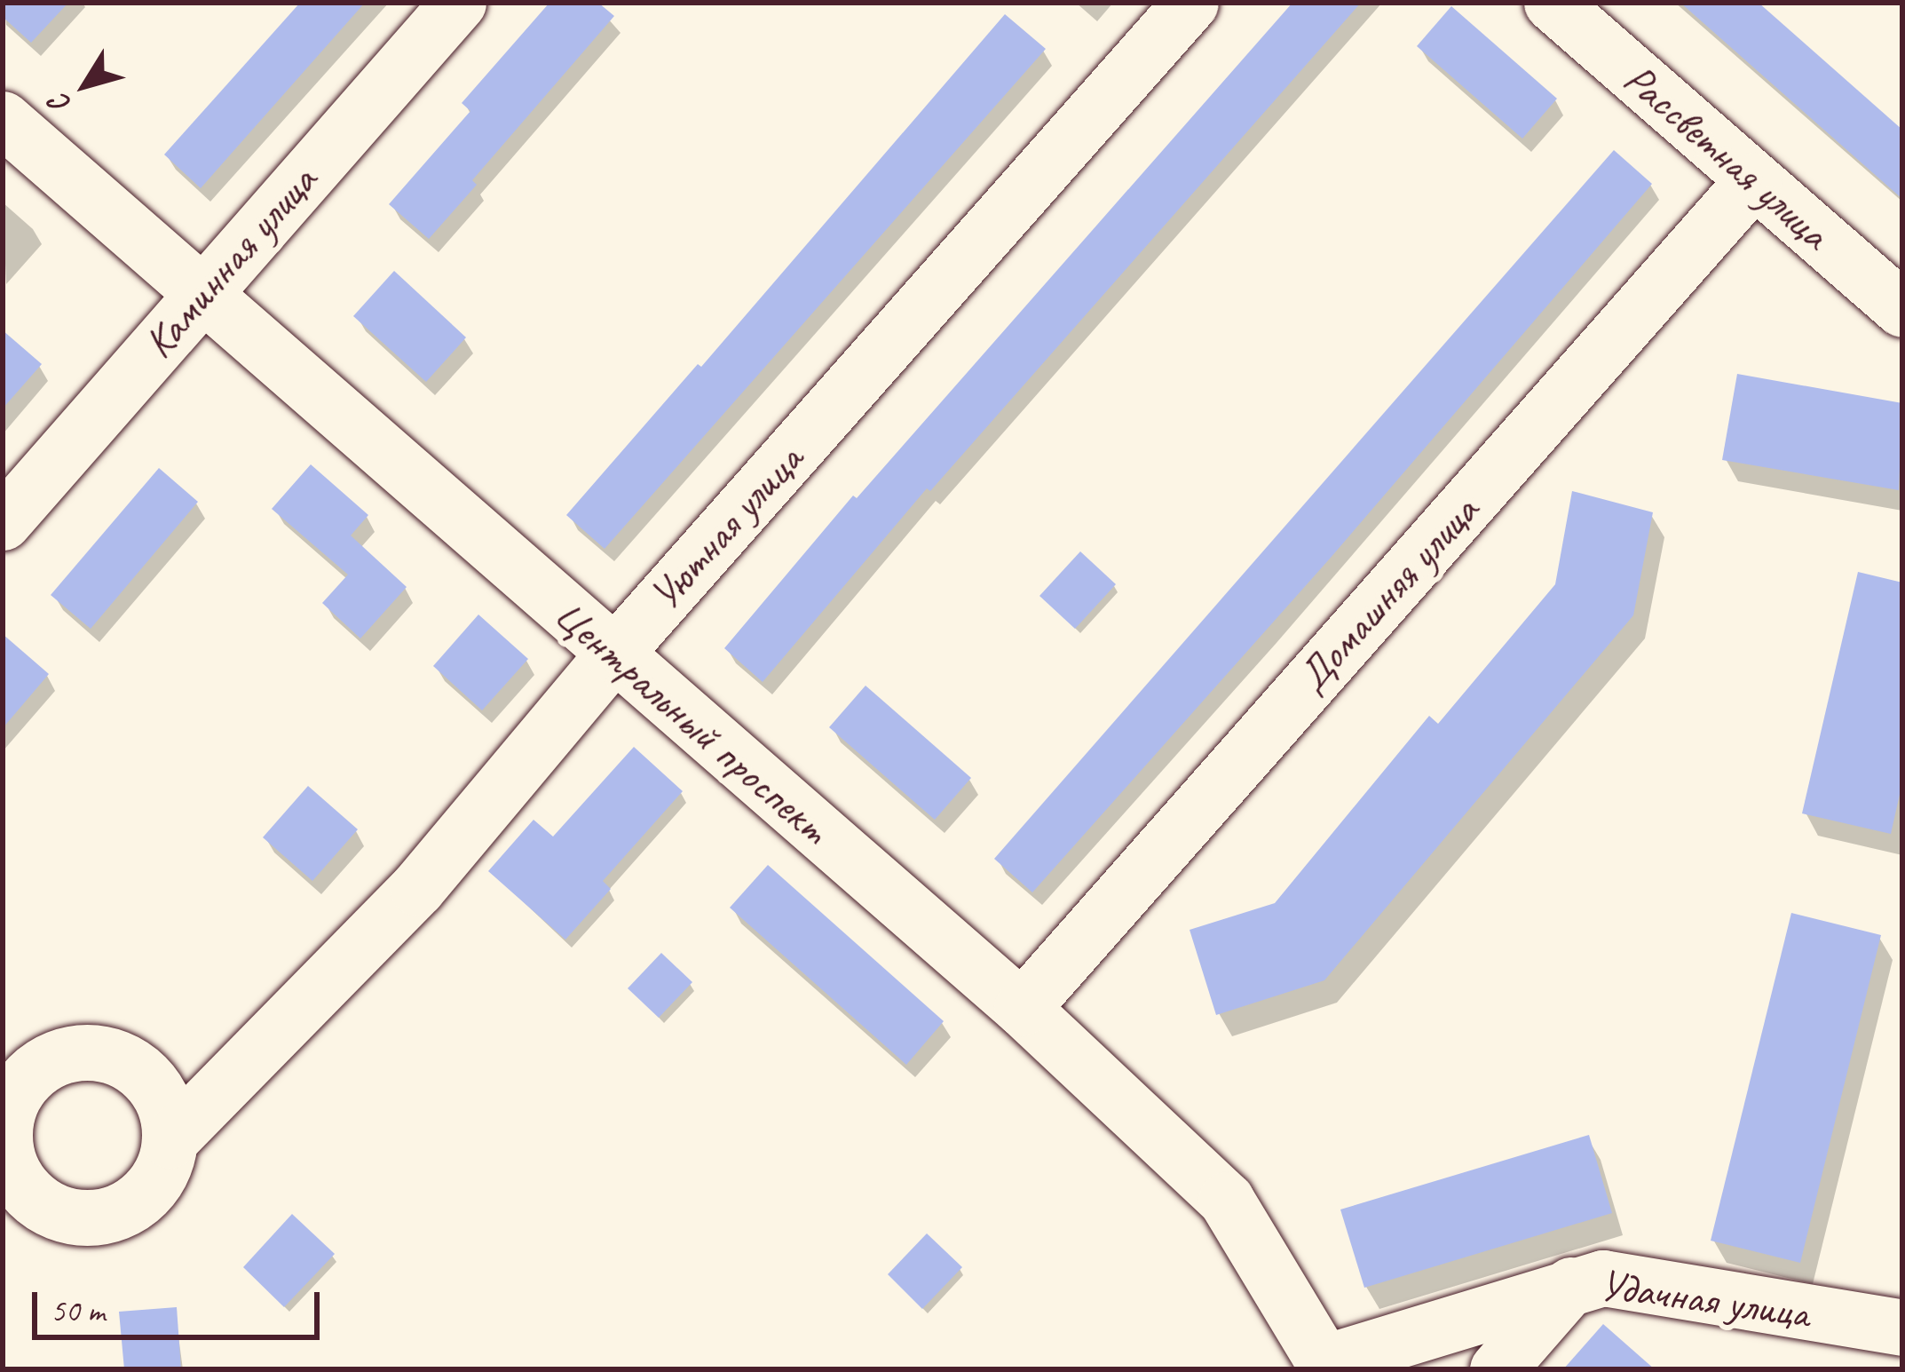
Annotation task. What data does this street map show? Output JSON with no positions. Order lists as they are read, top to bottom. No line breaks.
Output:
{"streets":{"street":["Рассветная улица","Каминная улица","Уютная улица","Домашняя улица","Центральный проспект","Удачная улица"]},"crossings":[["Рассветная улица","Домашняя улица"],["Каминная улица","Центральный проспект"],["Уютная улица","Центральный проспект"],["Домашняя улица","Центральный проспект"],["Центральный проспект","Удачная улица"]],"scale_bar":"50 m","north":"bottom left"}
